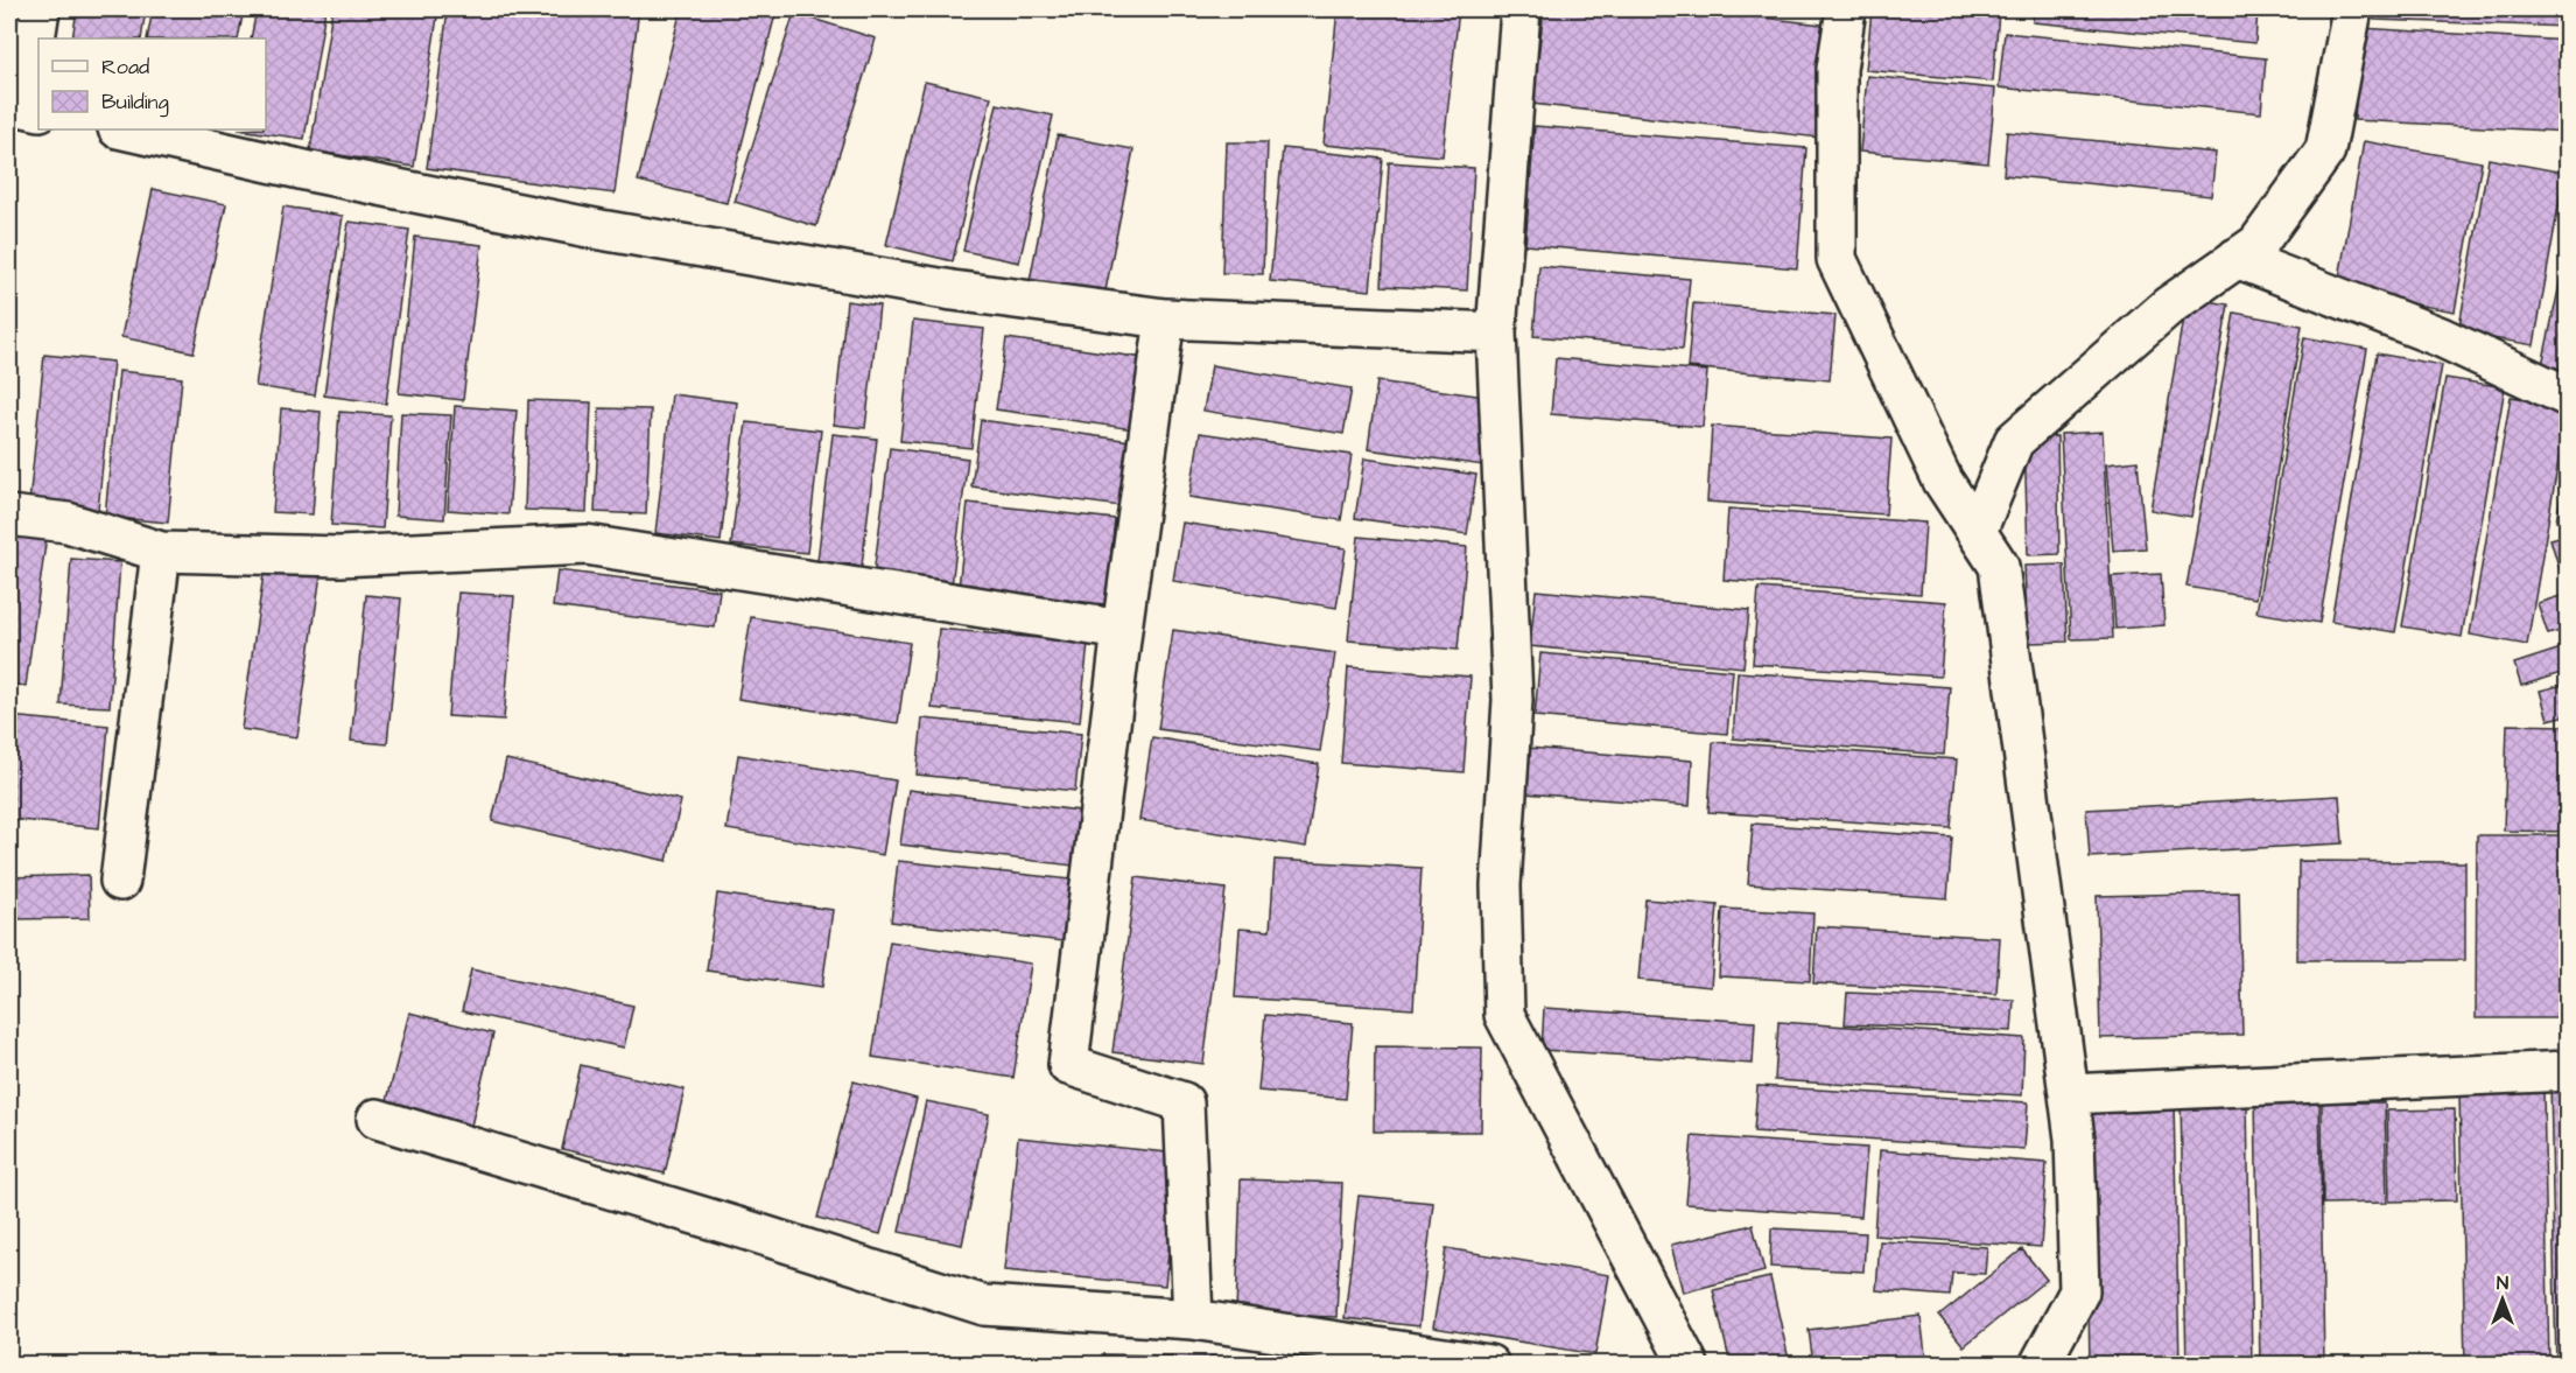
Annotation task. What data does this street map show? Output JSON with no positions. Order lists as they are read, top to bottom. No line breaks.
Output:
{"legend":["Road","Building"],"north":"top"}
